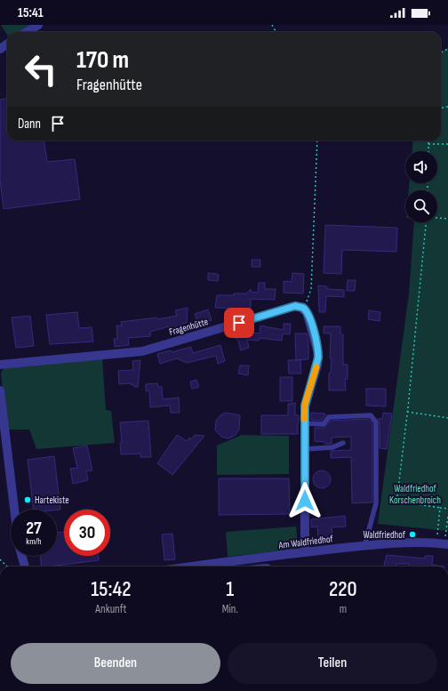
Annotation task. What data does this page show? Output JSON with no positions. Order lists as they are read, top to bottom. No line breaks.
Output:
{"streets":{"street":["Fragenhütte","Am Waldfriedhof"]},"parks":["Waldfriedhof Korschenbroich"],"places":["Hartekiste","Waldfriedhof"],"page":{"status":"15:41","turn":["170 m","Fragenhütte"],"then":"Dann","speed":"27 km/h","limit":"30","eta":["15:42","Ankunft","1","Min.","220","m"],"buttons":["Beenden","Teilen"]}}
